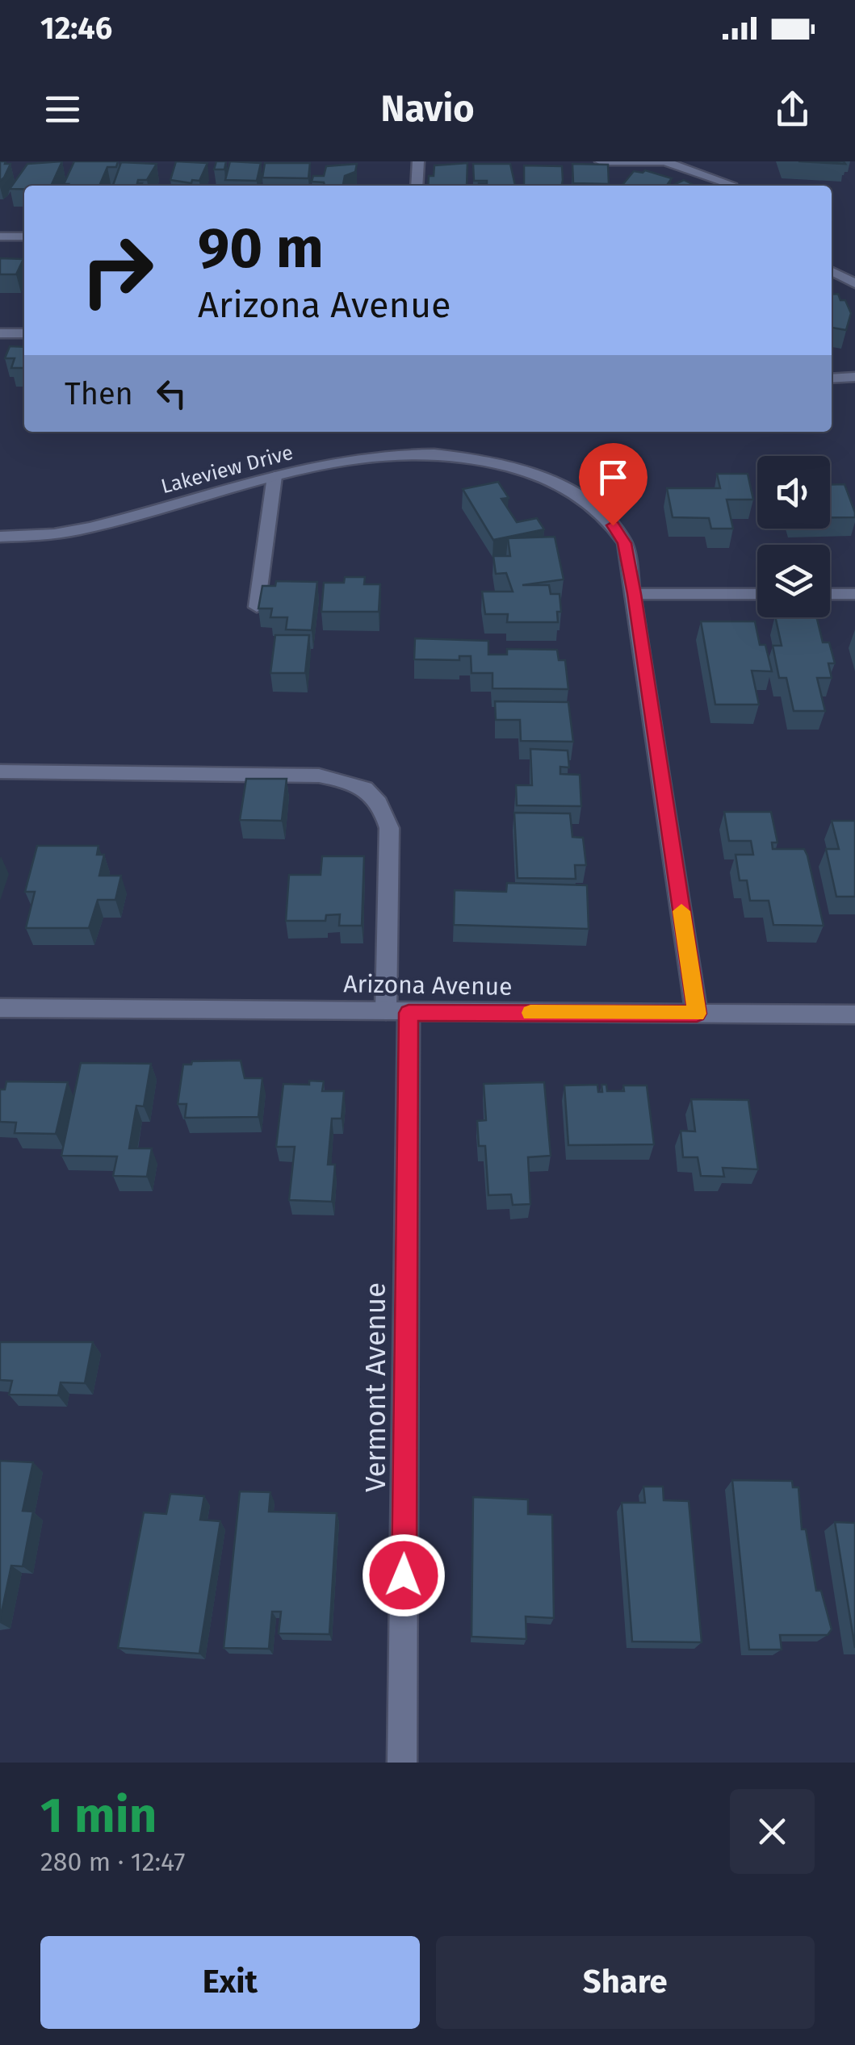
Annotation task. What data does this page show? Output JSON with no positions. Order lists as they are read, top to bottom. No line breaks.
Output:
{"streets":{"street":["Lakeview Drive","Arizona Avenue","Vermont Avenue"]},"crossings":[["Arizona Avenue","Vermont Avenue"]],"page":{"status":"12:46","header":"Navio","turn":["90 m","Arizona Avenue"],"then":"Then","heading":["1 min","280 m · 12:47"],"buttons":["Exit","Share"]}}
